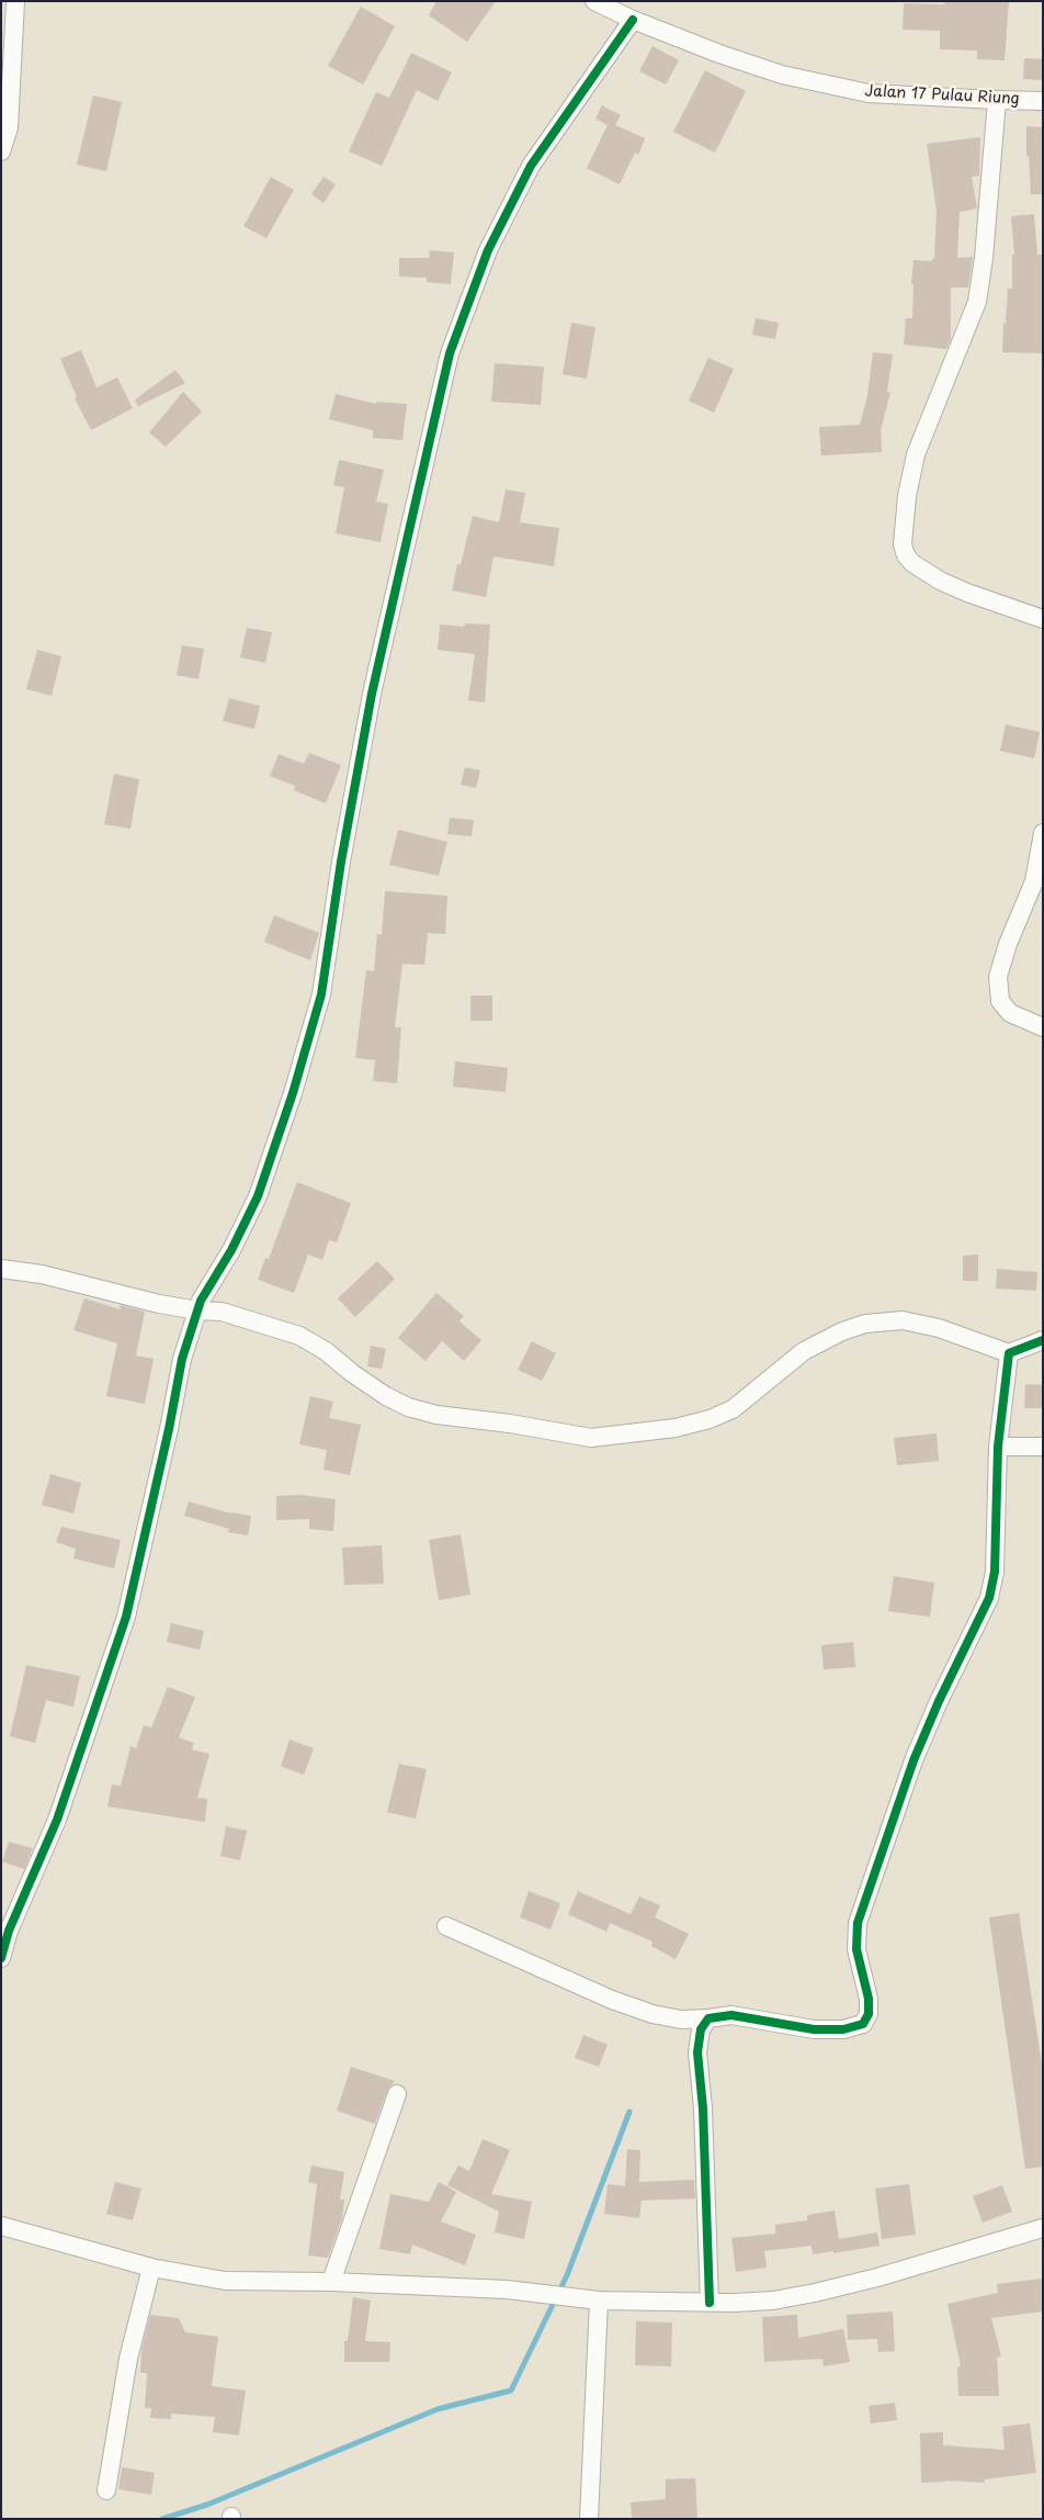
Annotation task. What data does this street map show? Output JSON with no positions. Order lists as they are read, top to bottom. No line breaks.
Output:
{"streets":{"street":["Jalan 17 Pulau Riung"]}}
